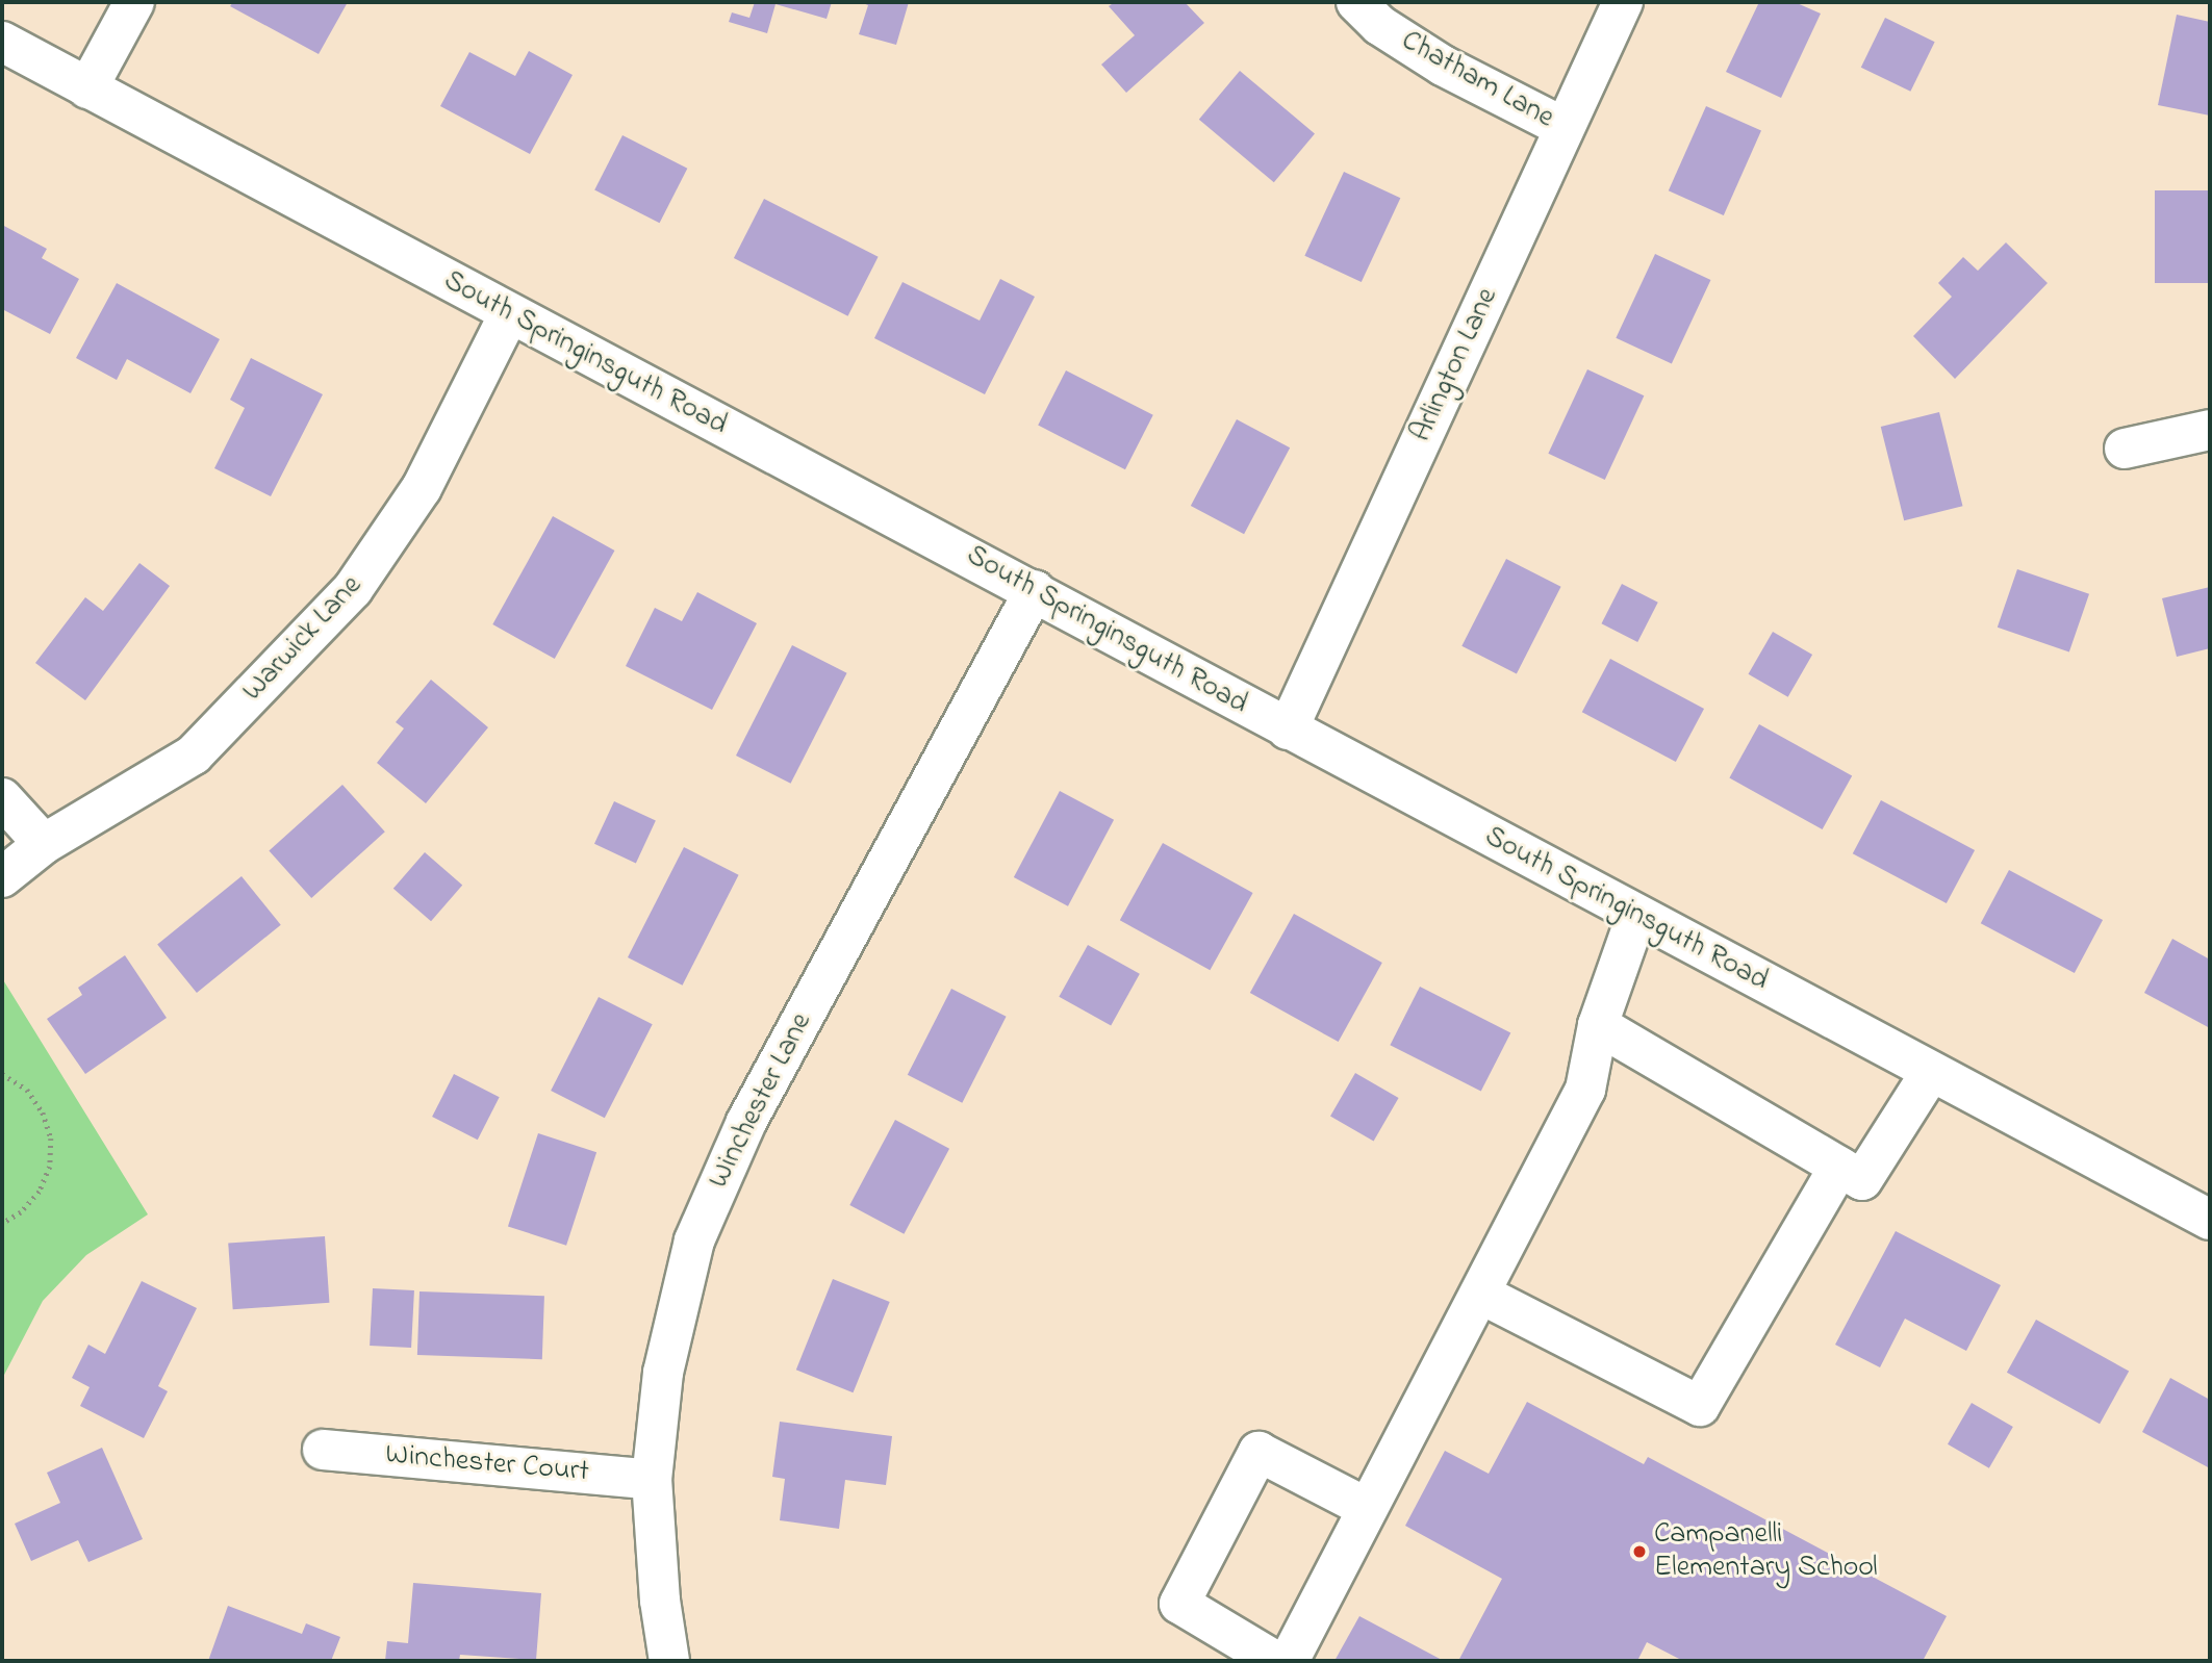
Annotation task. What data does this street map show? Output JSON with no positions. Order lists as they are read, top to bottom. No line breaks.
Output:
{"streets":{"street":["Chatham Lane","South Springinsguth Road","Arlington Lane","Warwick Lane","Winchester Lane","Winchester Court"]},"crossings":[["Chatham Lane","Arlington Lane"],["South Springinsguth Road","Arlington Lane"],["South Springinsguth Road","Warwick Lane"],["South Springinsguth Road","Winchester Lane"],["Winchester Lane","Winchester Court"]],"places":["Campanelli Elementary School"]}
